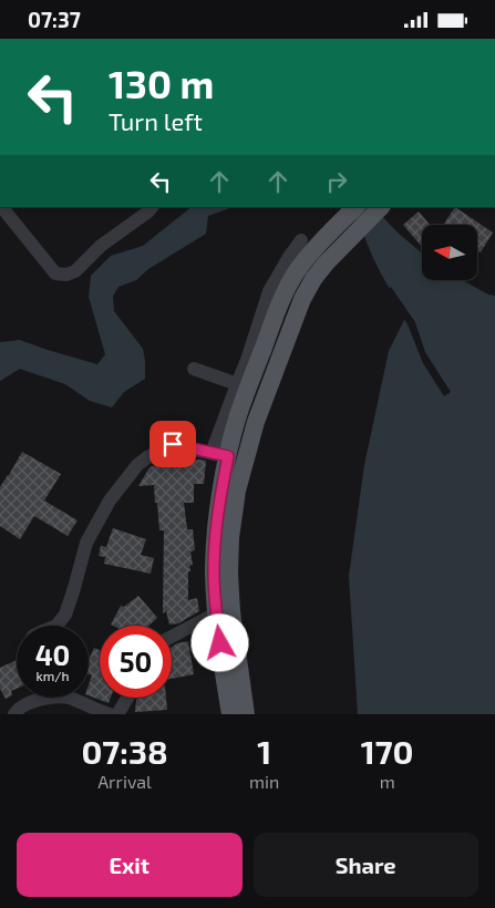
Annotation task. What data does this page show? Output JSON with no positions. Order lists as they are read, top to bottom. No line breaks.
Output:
{"north":"left","page":{"status":"07:37","turn":["130 m","Turn left"],"speed":"40 km/h","limit":"50","eta":["07:38","Arrival","1","min","170","m"],"buttons":["Exit","Share"]}}
